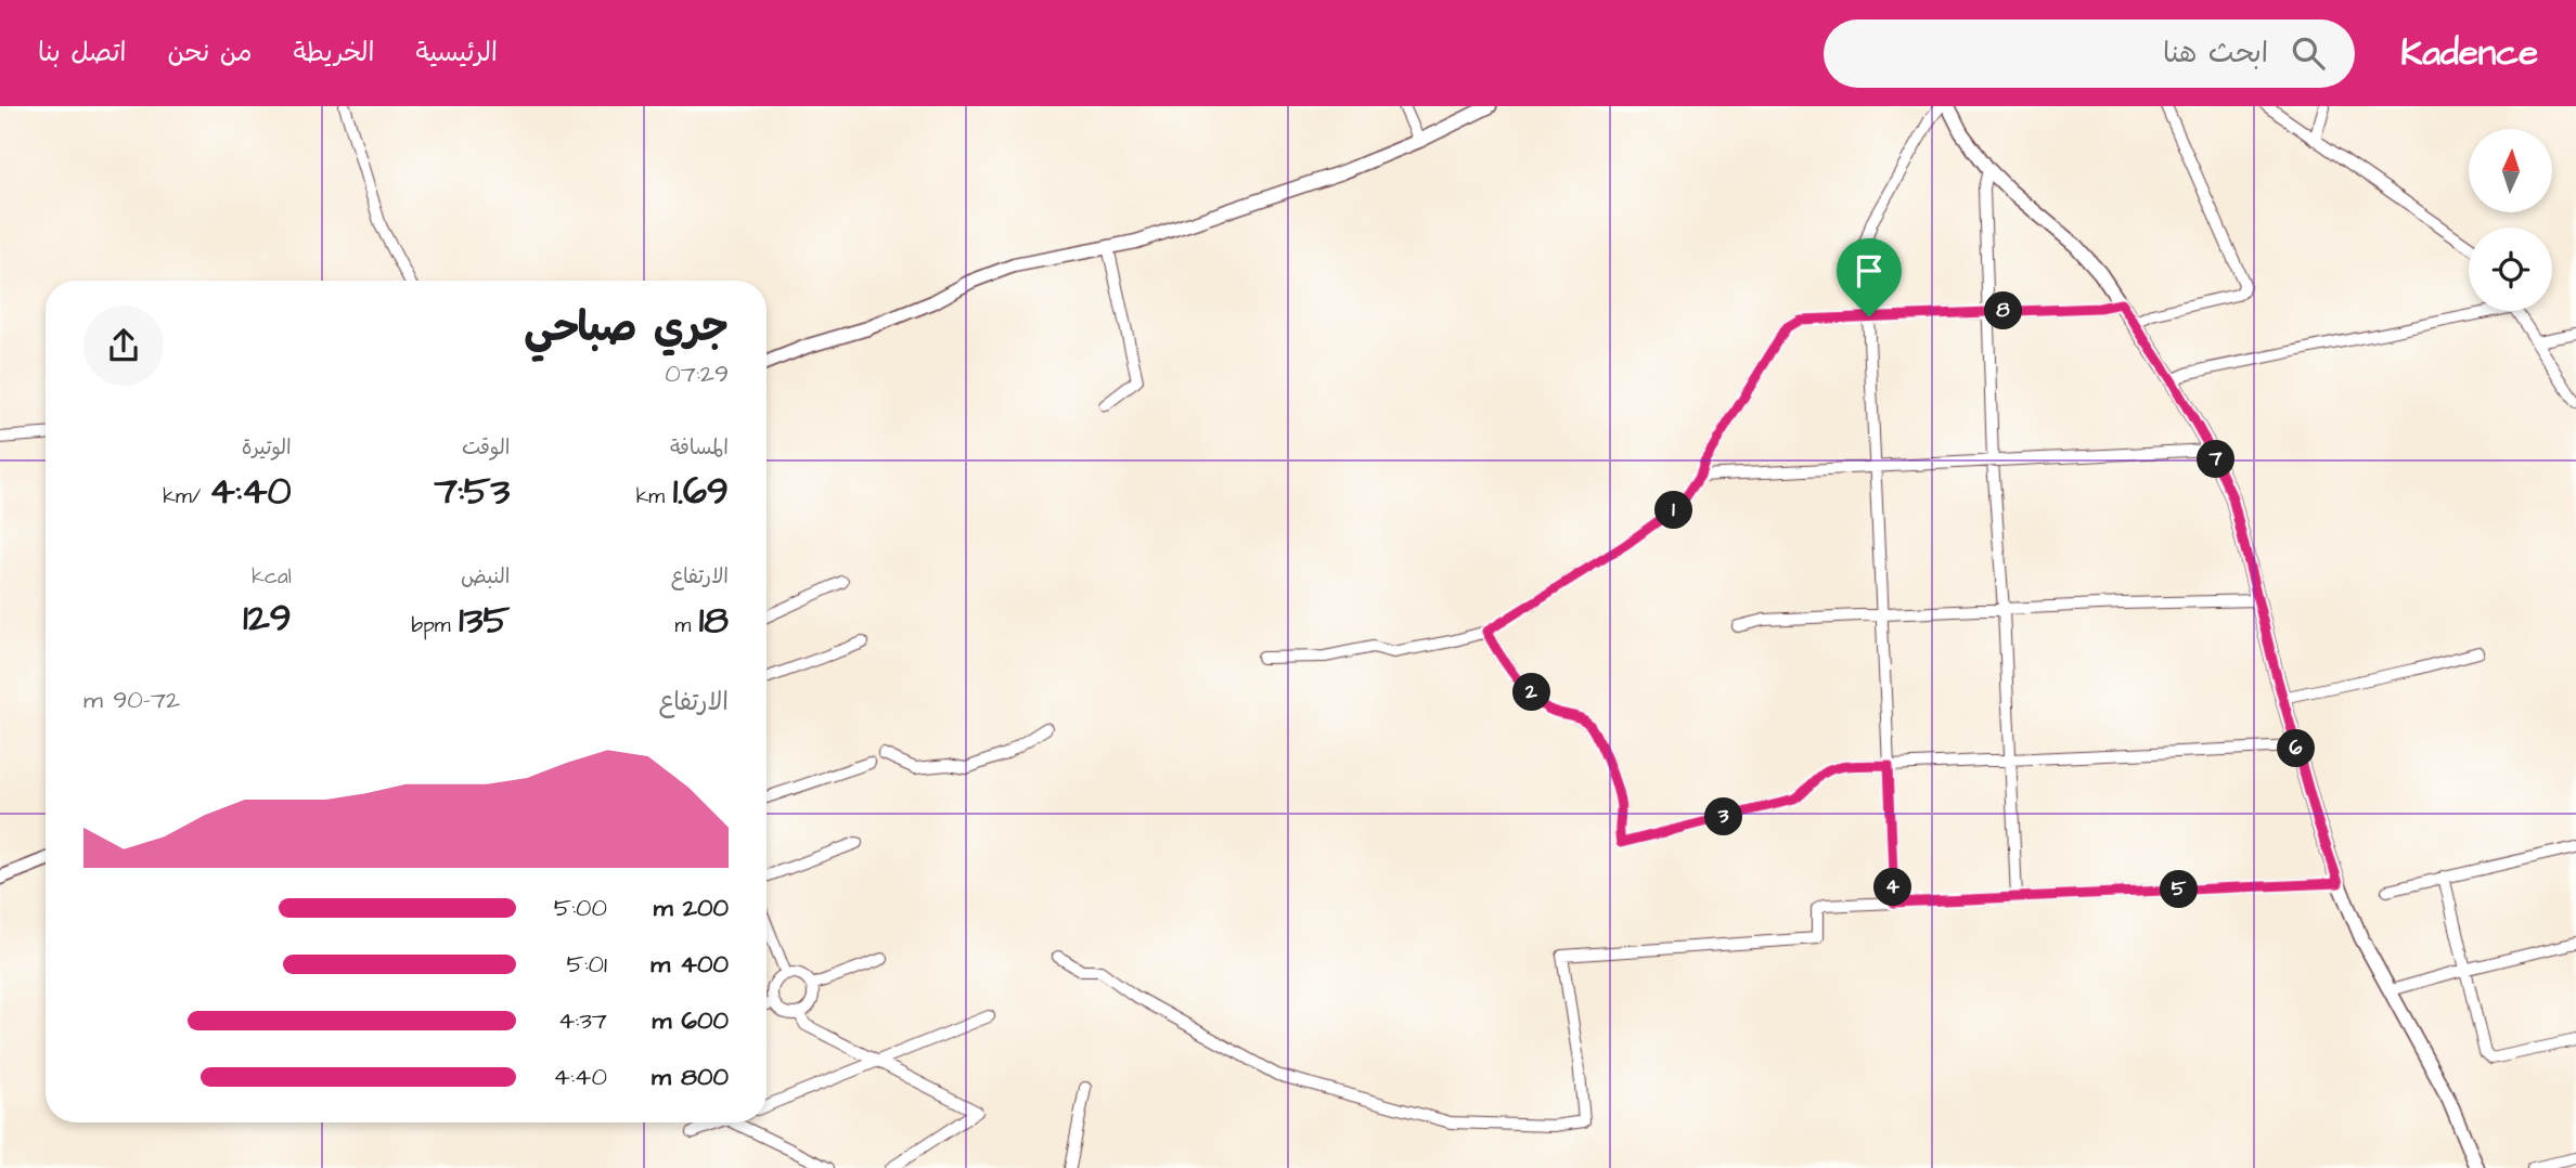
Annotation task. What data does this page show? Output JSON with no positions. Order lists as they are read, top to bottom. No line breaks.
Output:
{"north":"top","page":{"header":"Kadence","search":"ابحث هنا","nav":["الرئيسية","الخريطة","من نحن","اتصل بنا"],"heading":["جري صباحي","07:29"],"pins":["8","7","1","2","6","3","4","5"],"stats":[["المسافة","1.69 km"],["الوقت","7:53"],["الوتيرة","4:40 /km"],["الارتفاع","18 m"],["النبض","135 bpm"],["kcal","129"]],"chart":["الارتفاع","72–90 m"],"list":[{"name":"200 m","note":"5:00"},{"name":"400 m","note":"5:01"},{"name":"600 m","note":"4:37"},{"name":"800 m","note":"4:40"}]}}
